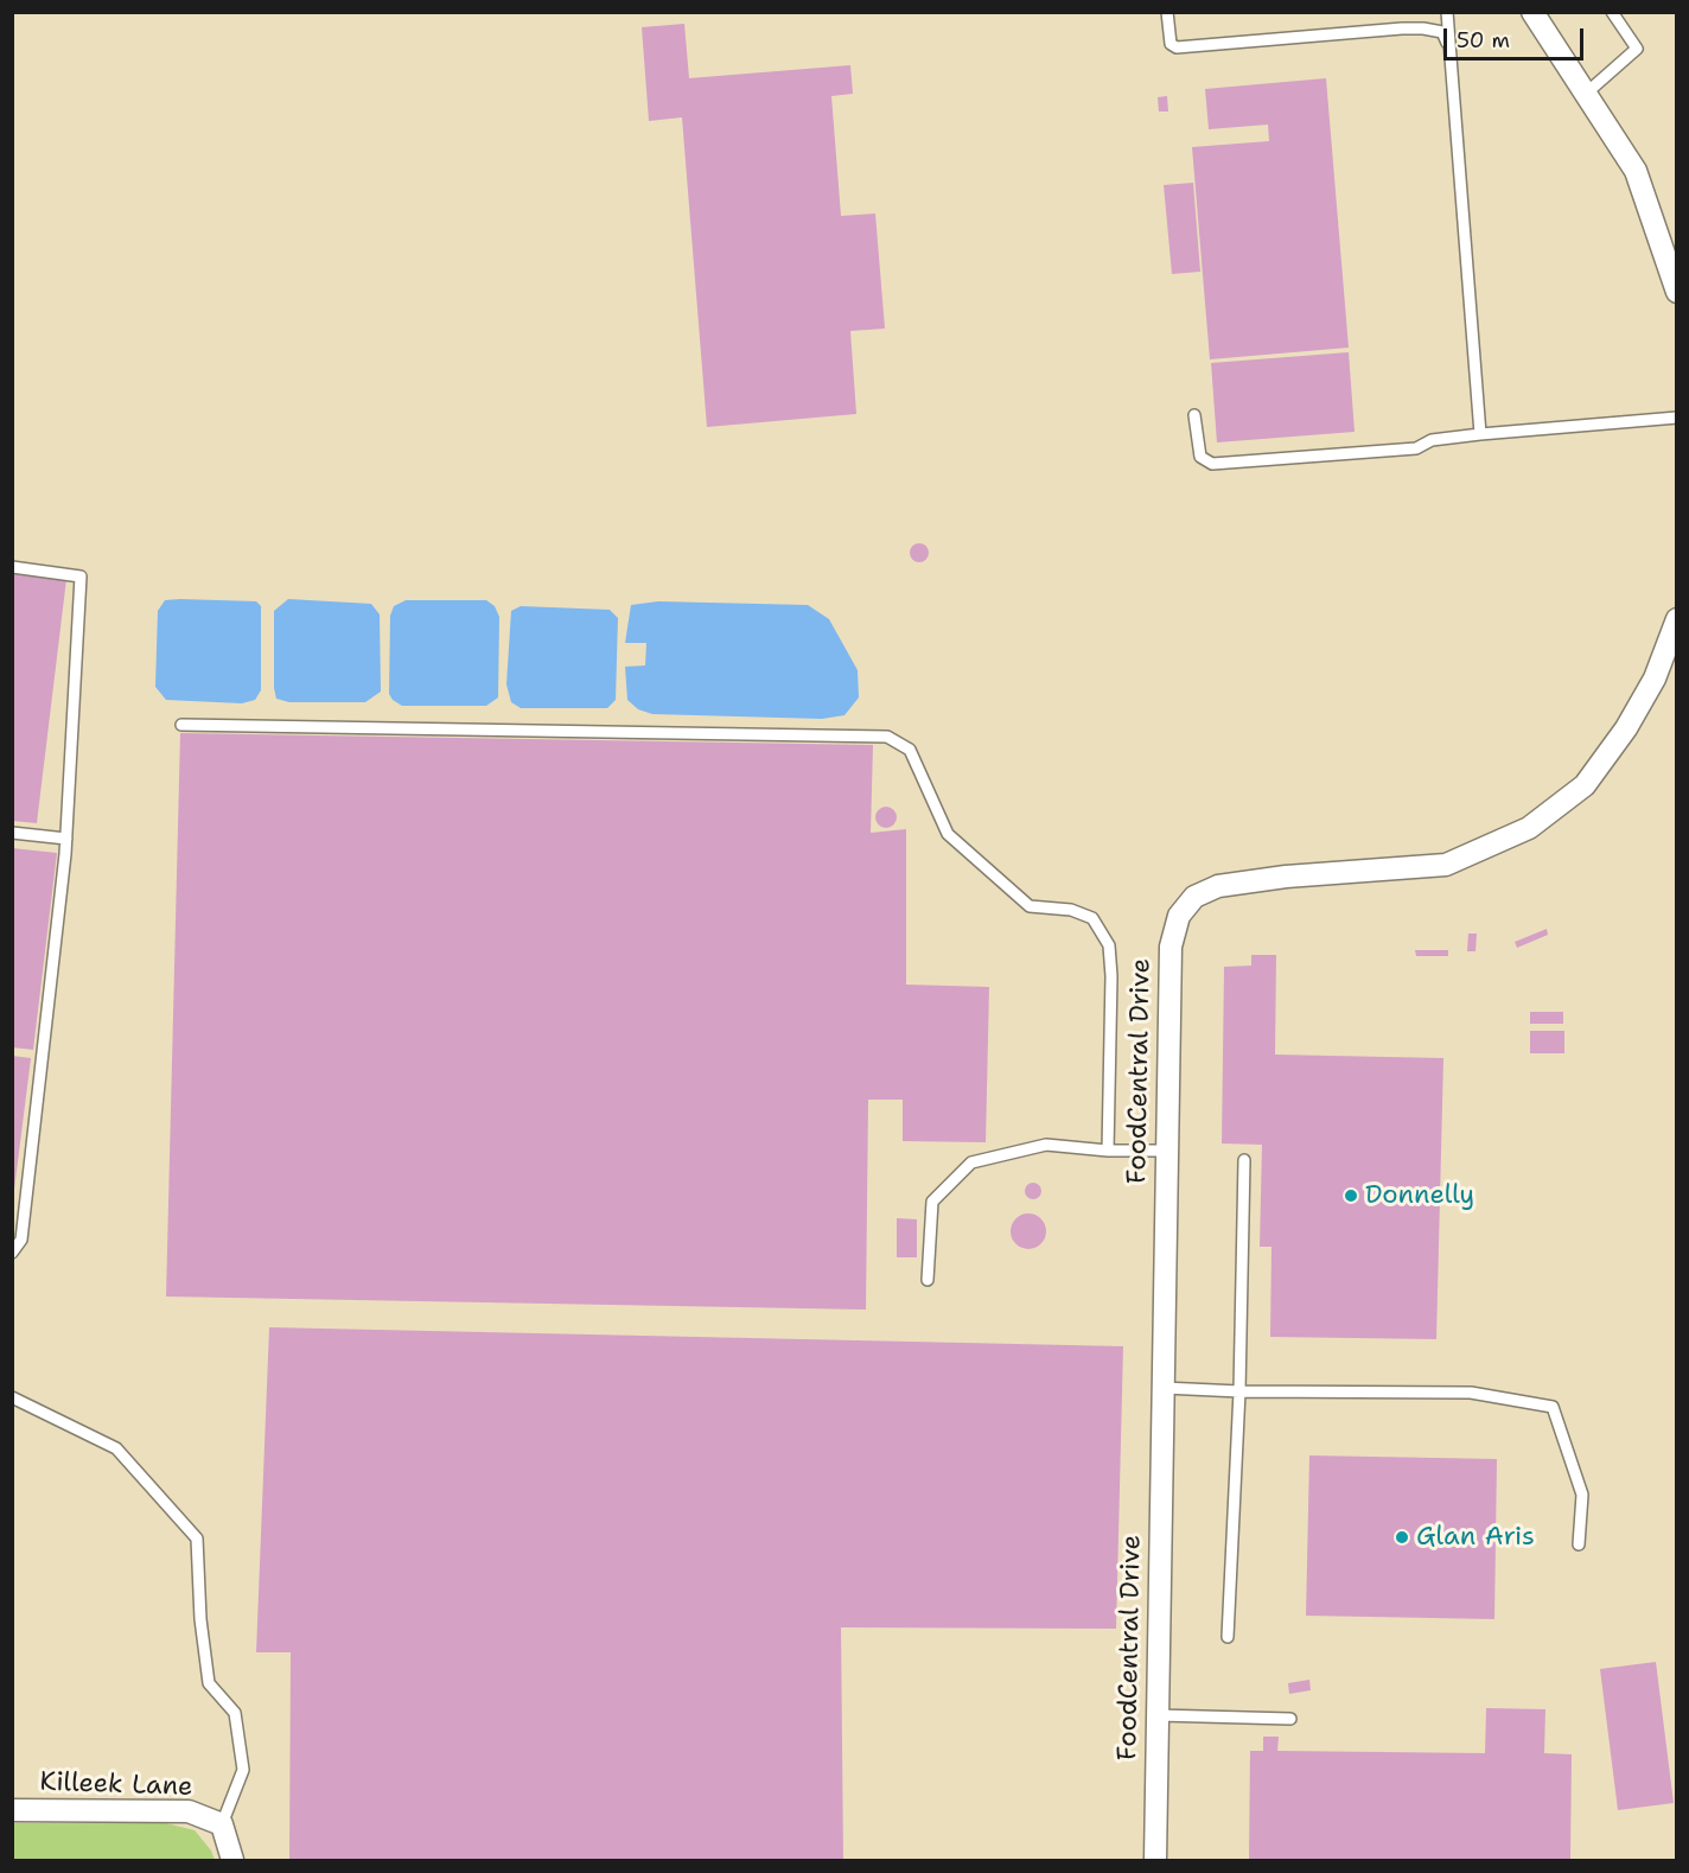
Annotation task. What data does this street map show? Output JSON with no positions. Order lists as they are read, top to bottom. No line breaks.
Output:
{"streets":{"street":["FoodCentral Drive","Killeek Lane"]},"places":["Donnelly","Glan Aris"],"scale_bar":"50 m"}
